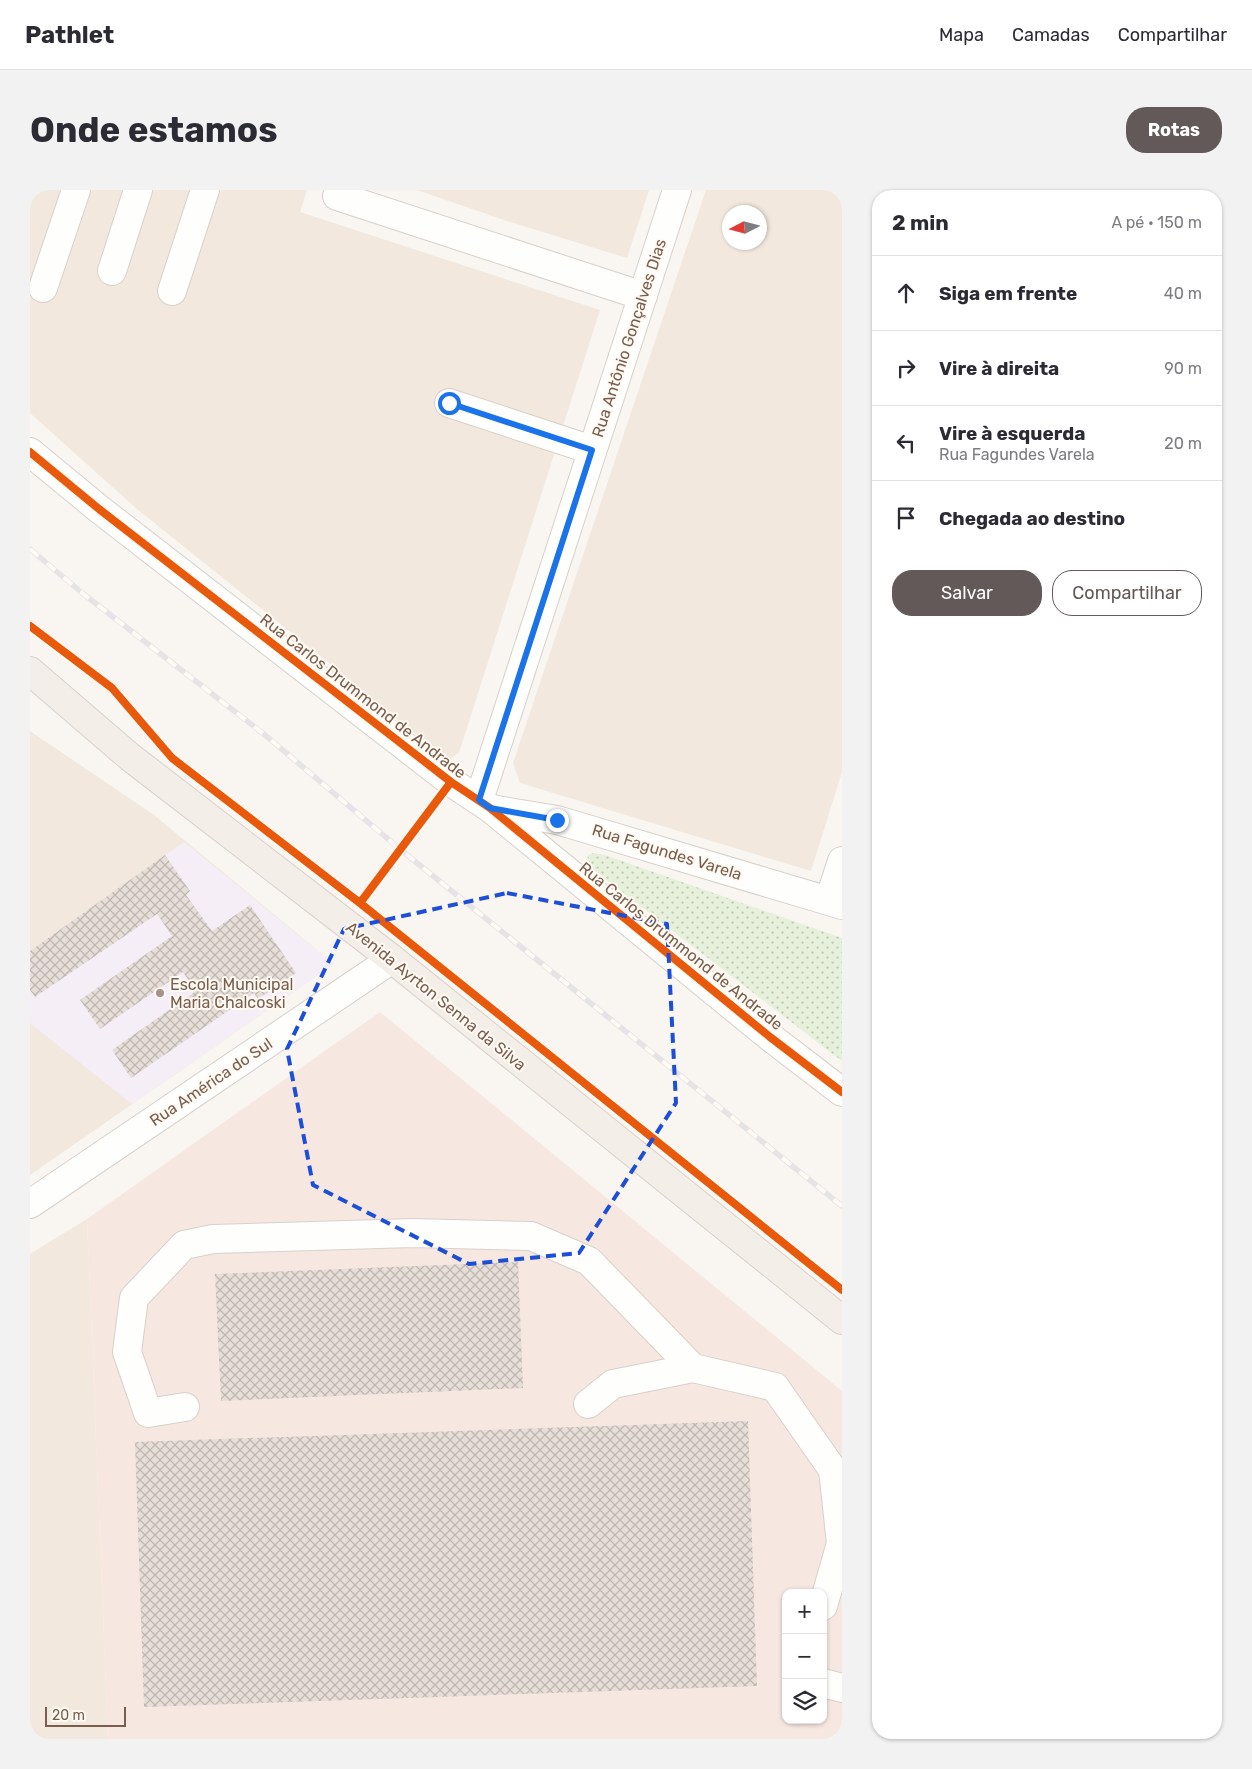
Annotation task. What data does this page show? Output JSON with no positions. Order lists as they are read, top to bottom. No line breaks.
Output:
{"streets":{"main road":["Avenida Ayrton Senna da Silva"],"street":["Rua Antônio Gonçalves Dias","Rua Carlos Drummond de Andrade","Rua Fagundes Varela","Rua América do Sul"]},"crossings":[["Rua Antônio Gonçalves Dias","Rua Carlos Drummond de Andrade"],["Rua Antônio Gonçalves Dias","Rua Fagundes Varela"],["Rua Carlos Drummond de Andrade","Rua Fagundes Varela"],["Avenida Ayrton Senna da Silva","Rua América do Sul"]],"places":["Escola Municipal Maria Chalcoski"],"scale_bar":"20 m","north":"left","page":{"header":"Pathlet","nav":["Mapa","Camadas","Compartilhar"],"buttons":["Rotas",["Salvar","Compartilhar"]],"title":"Onde estamos","heading":["2 min","A pé · 150 m"],"list":[["Siga em frente","40 m"],["Vire à direita","90 m"],["Vire à esquerda","Rua Fagundes Varela","20 m"],"Chegada ao destino"],"map_buttons":["+","−"],"scale":"20 m"}}
